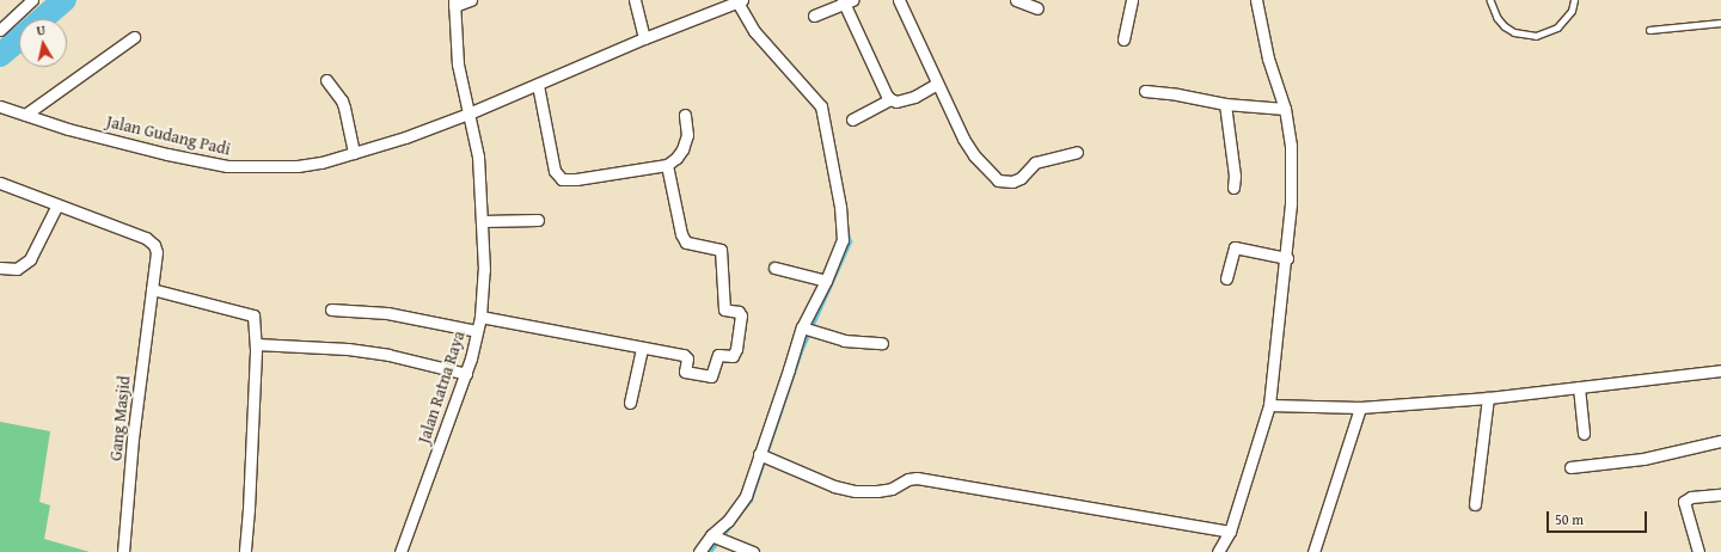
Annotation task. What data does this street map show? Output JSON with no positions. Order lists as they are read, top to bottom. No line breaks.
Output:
{"streets":{"street":["Jalan Gudang Padi","Jalan Ratna Raya","Gang Masjid"]},"crossings":[["Jalan Gudang Padi","Jalan Ratna Raya"]],"scale_bar":"50 m","north":"top"}
